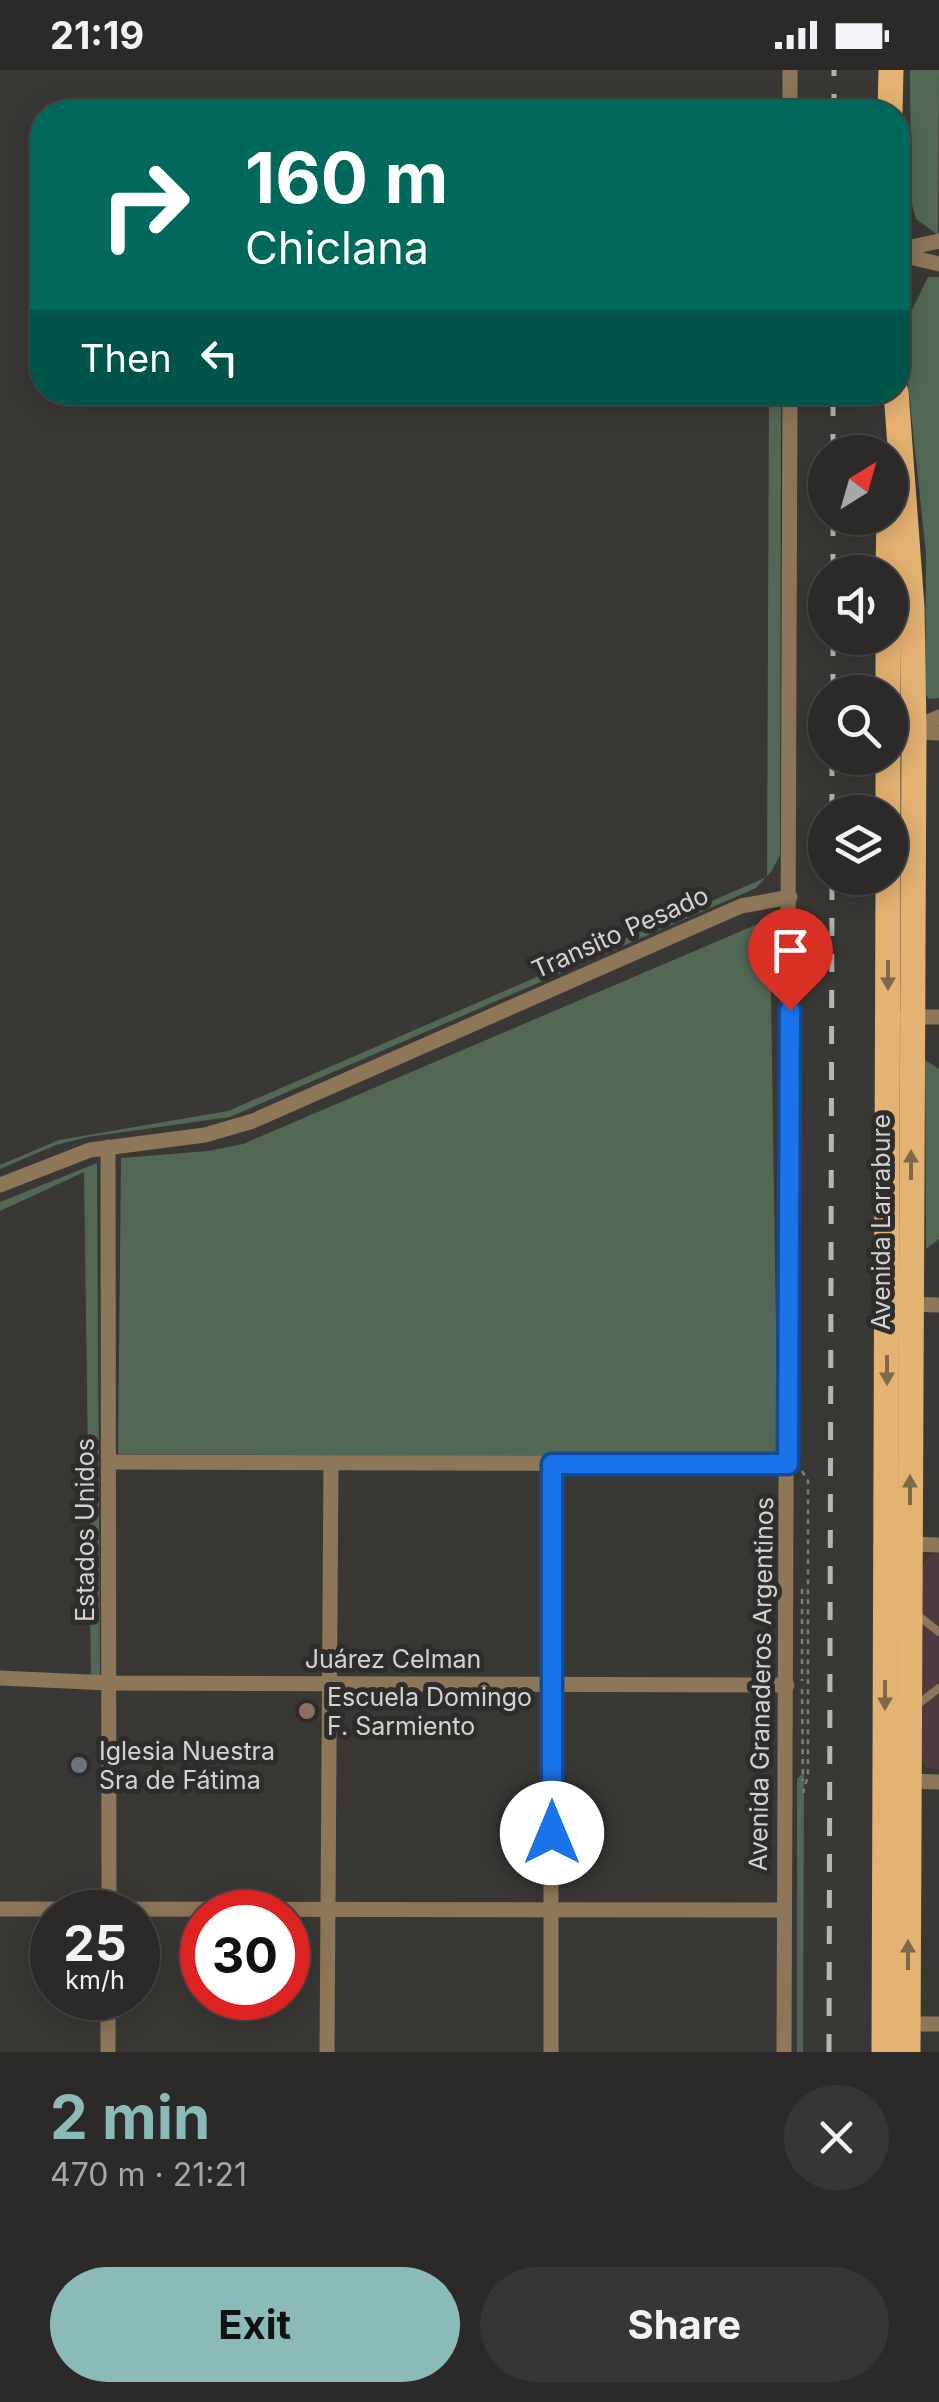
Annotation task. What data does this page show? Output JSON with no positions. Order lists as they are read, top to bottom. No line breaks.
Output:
{"streets":{"main road":["Avenida Larrabure"],"street":["Transito Pesado","Estados Unidos","Juárez Celman","Avenida Granaderos Argentinos"]},"crossings":[["Transito Pesado","Estados Unidos"],["Transito Pesado","Avenida Granaderos Argentinos"],["Estados Unidos","Juárez Celman"],["Juárez Celman","Avenida Granaderos Argentinos"]],"places":["Escuela Domingo F. Sarmiento","Iglesia Nuestra Sra de Fátima"],"north":"top right","page":{"status":"21:19","turn":["160 m","Chiclana"],"then":"Then","speed":"25 km/h","limit":"30","heading":["2 min","470 m · 21:21"],"buttons":["Exit","Share"]}}
